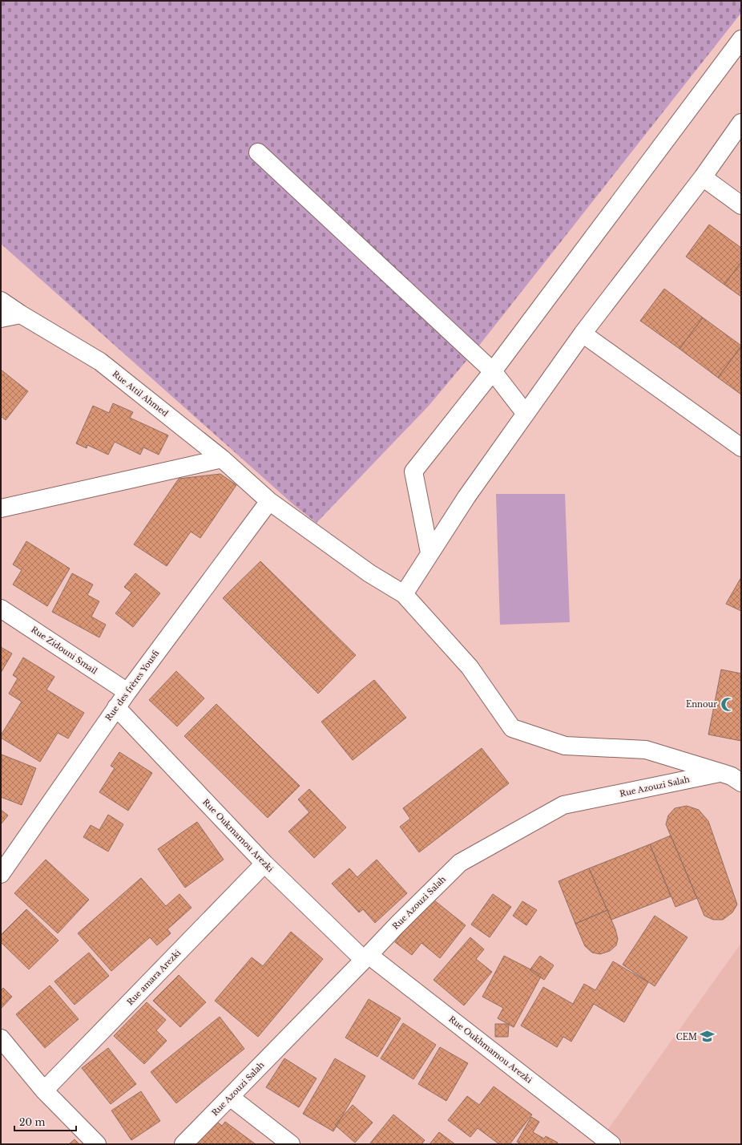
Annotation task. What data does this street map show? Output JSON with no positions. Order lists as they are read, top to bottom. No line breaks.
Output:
{"streets":{"street":["Rue Attil Ahmed","Rue Zidouni Smail","Rue des frères Yousfi","Rue Azouzi Salah","Rue Oukmamou Arezki","Rue amara Arezki","Rue Oukhmamou Arezki"]},"crossings":[["Rue Attil Ahmed","Rue des frères Yousfi"],["Rue Attil Ahmed","Rue Azouzi Salah"],["Rue Zidouni Smail","Rue des frères Yousfi"],["Rue des frères Yousfi","Rue Oukmamou Arezki"],["Rue Azouzi Salah","Rue Oukmamou Arezki"],["Rue Azouzi Salah","Rue Oukhmamou Arezki"],["Rue Oukmamou Arezki","Rue amara Arezki"],["Rue Oukmamou Arezki","Rue Oukhmamou Arezki"]],"places":{"mosque":["Ennour"],"school or university":["CEM"]},"scale_bar":"20 m"}
